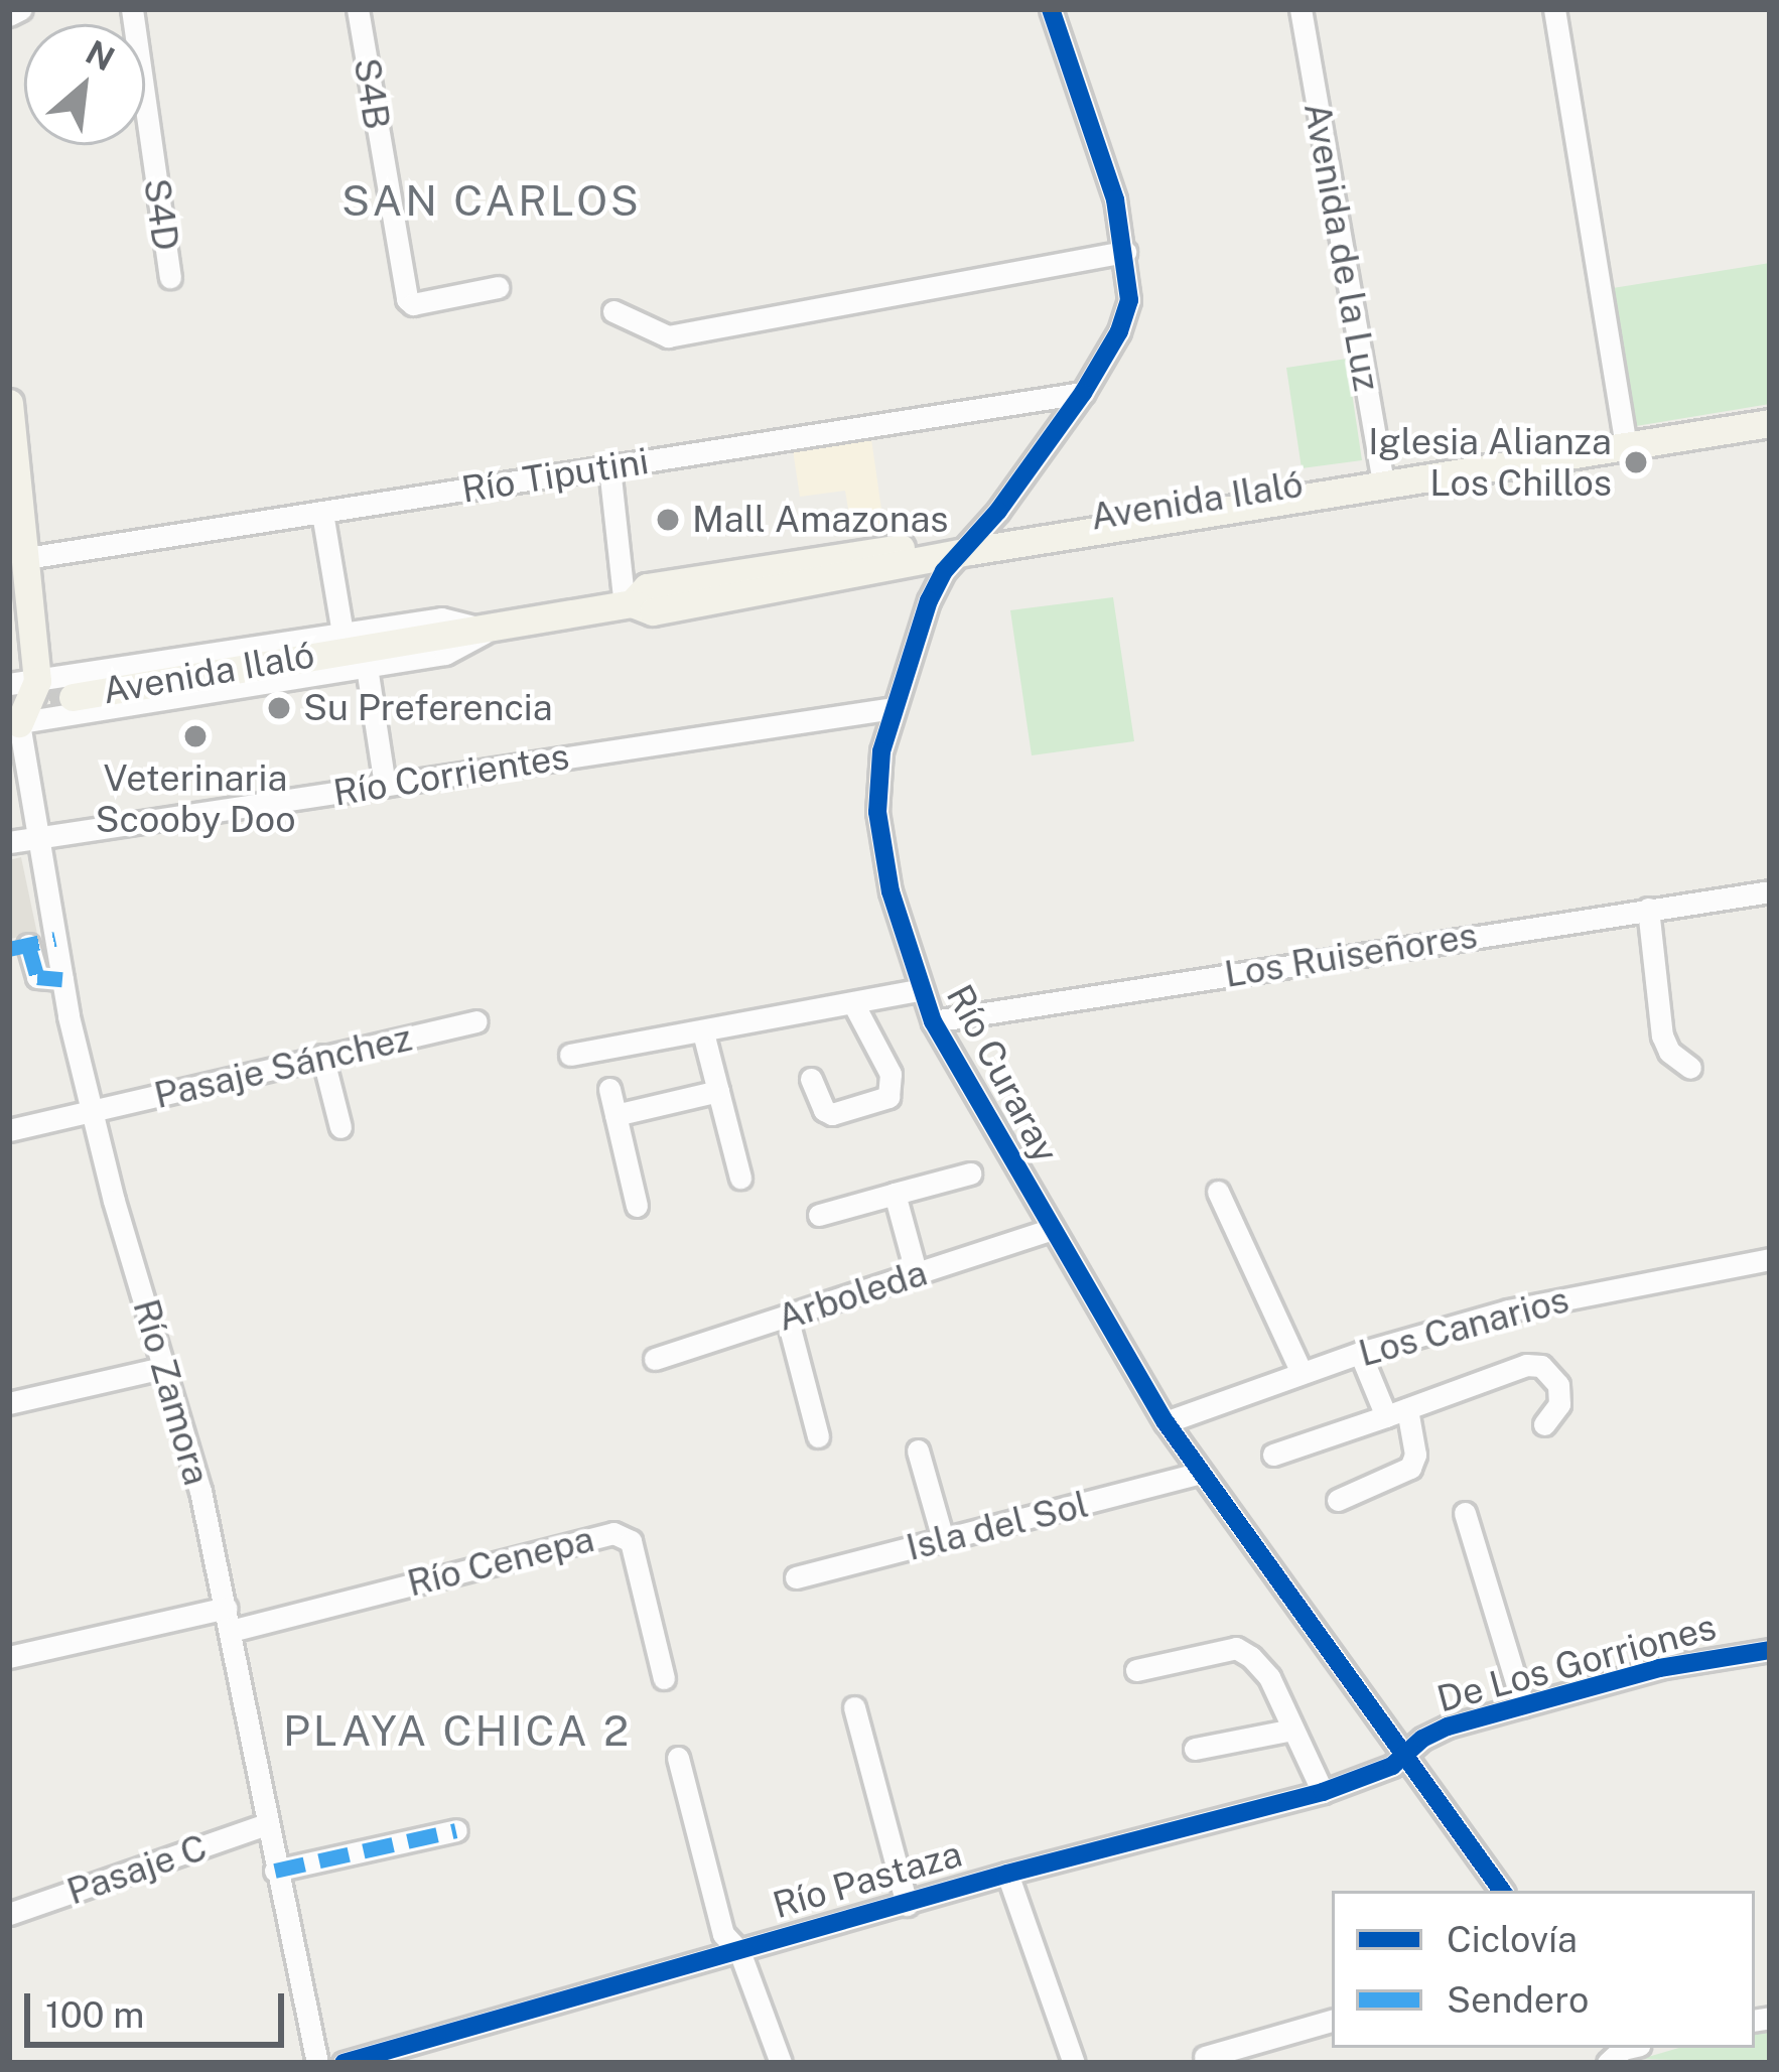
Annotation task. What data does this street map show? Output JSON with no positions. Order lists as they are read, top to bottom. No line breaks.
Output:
{"streets":{"main road":["Avenida Ilaló"],"street":["S4B","S4D","Avenida de la Luz","Río Tiputini","Río Corrientes","Los Ruiseñores","Pasaje Sánchez","Río Curaray","Arboleda","Los Canarios","Río Zamora","Isla del Sol","Río Cenepa","De Los Gorriones","Pasaje C","Río Pastaza"]},"crossings":[["Avenida de la Luz","Avenida Ilaló"],["Río Tiputini","Río Curaray"],["Avenida Ilaló","Río Curaray"],["Río Corrientes","Río Curaray"],["Río Corrientes","Río Zamora"],["Los Ruiseñores","Río Curaray"],["Pasaje Sánchez","Río Zamora"],["Río Curaray","Arboleda"],["Río Curaray","Los Canarios"],["Río Curaray","Isla del Sol"],["Río Curaray","De Los Gorriones"],["Río Curaray","Río Pastaza"],["Río Zamora","Río Cenepa"],["Río Zamora","Pasaje C"],["De Los Gorriones","Río Pastaza"]],"districts":["SAN CARLOS","PLAYA CHICA 2"],"places":["Iglesia Alianza Los Chillos","Mall Amazonas","Su Preferencia","Veterinaria Scooby Doo"],"legend":["Ciclovía","Sendero"],"scale_bar":"100 m","north":"top right"}
